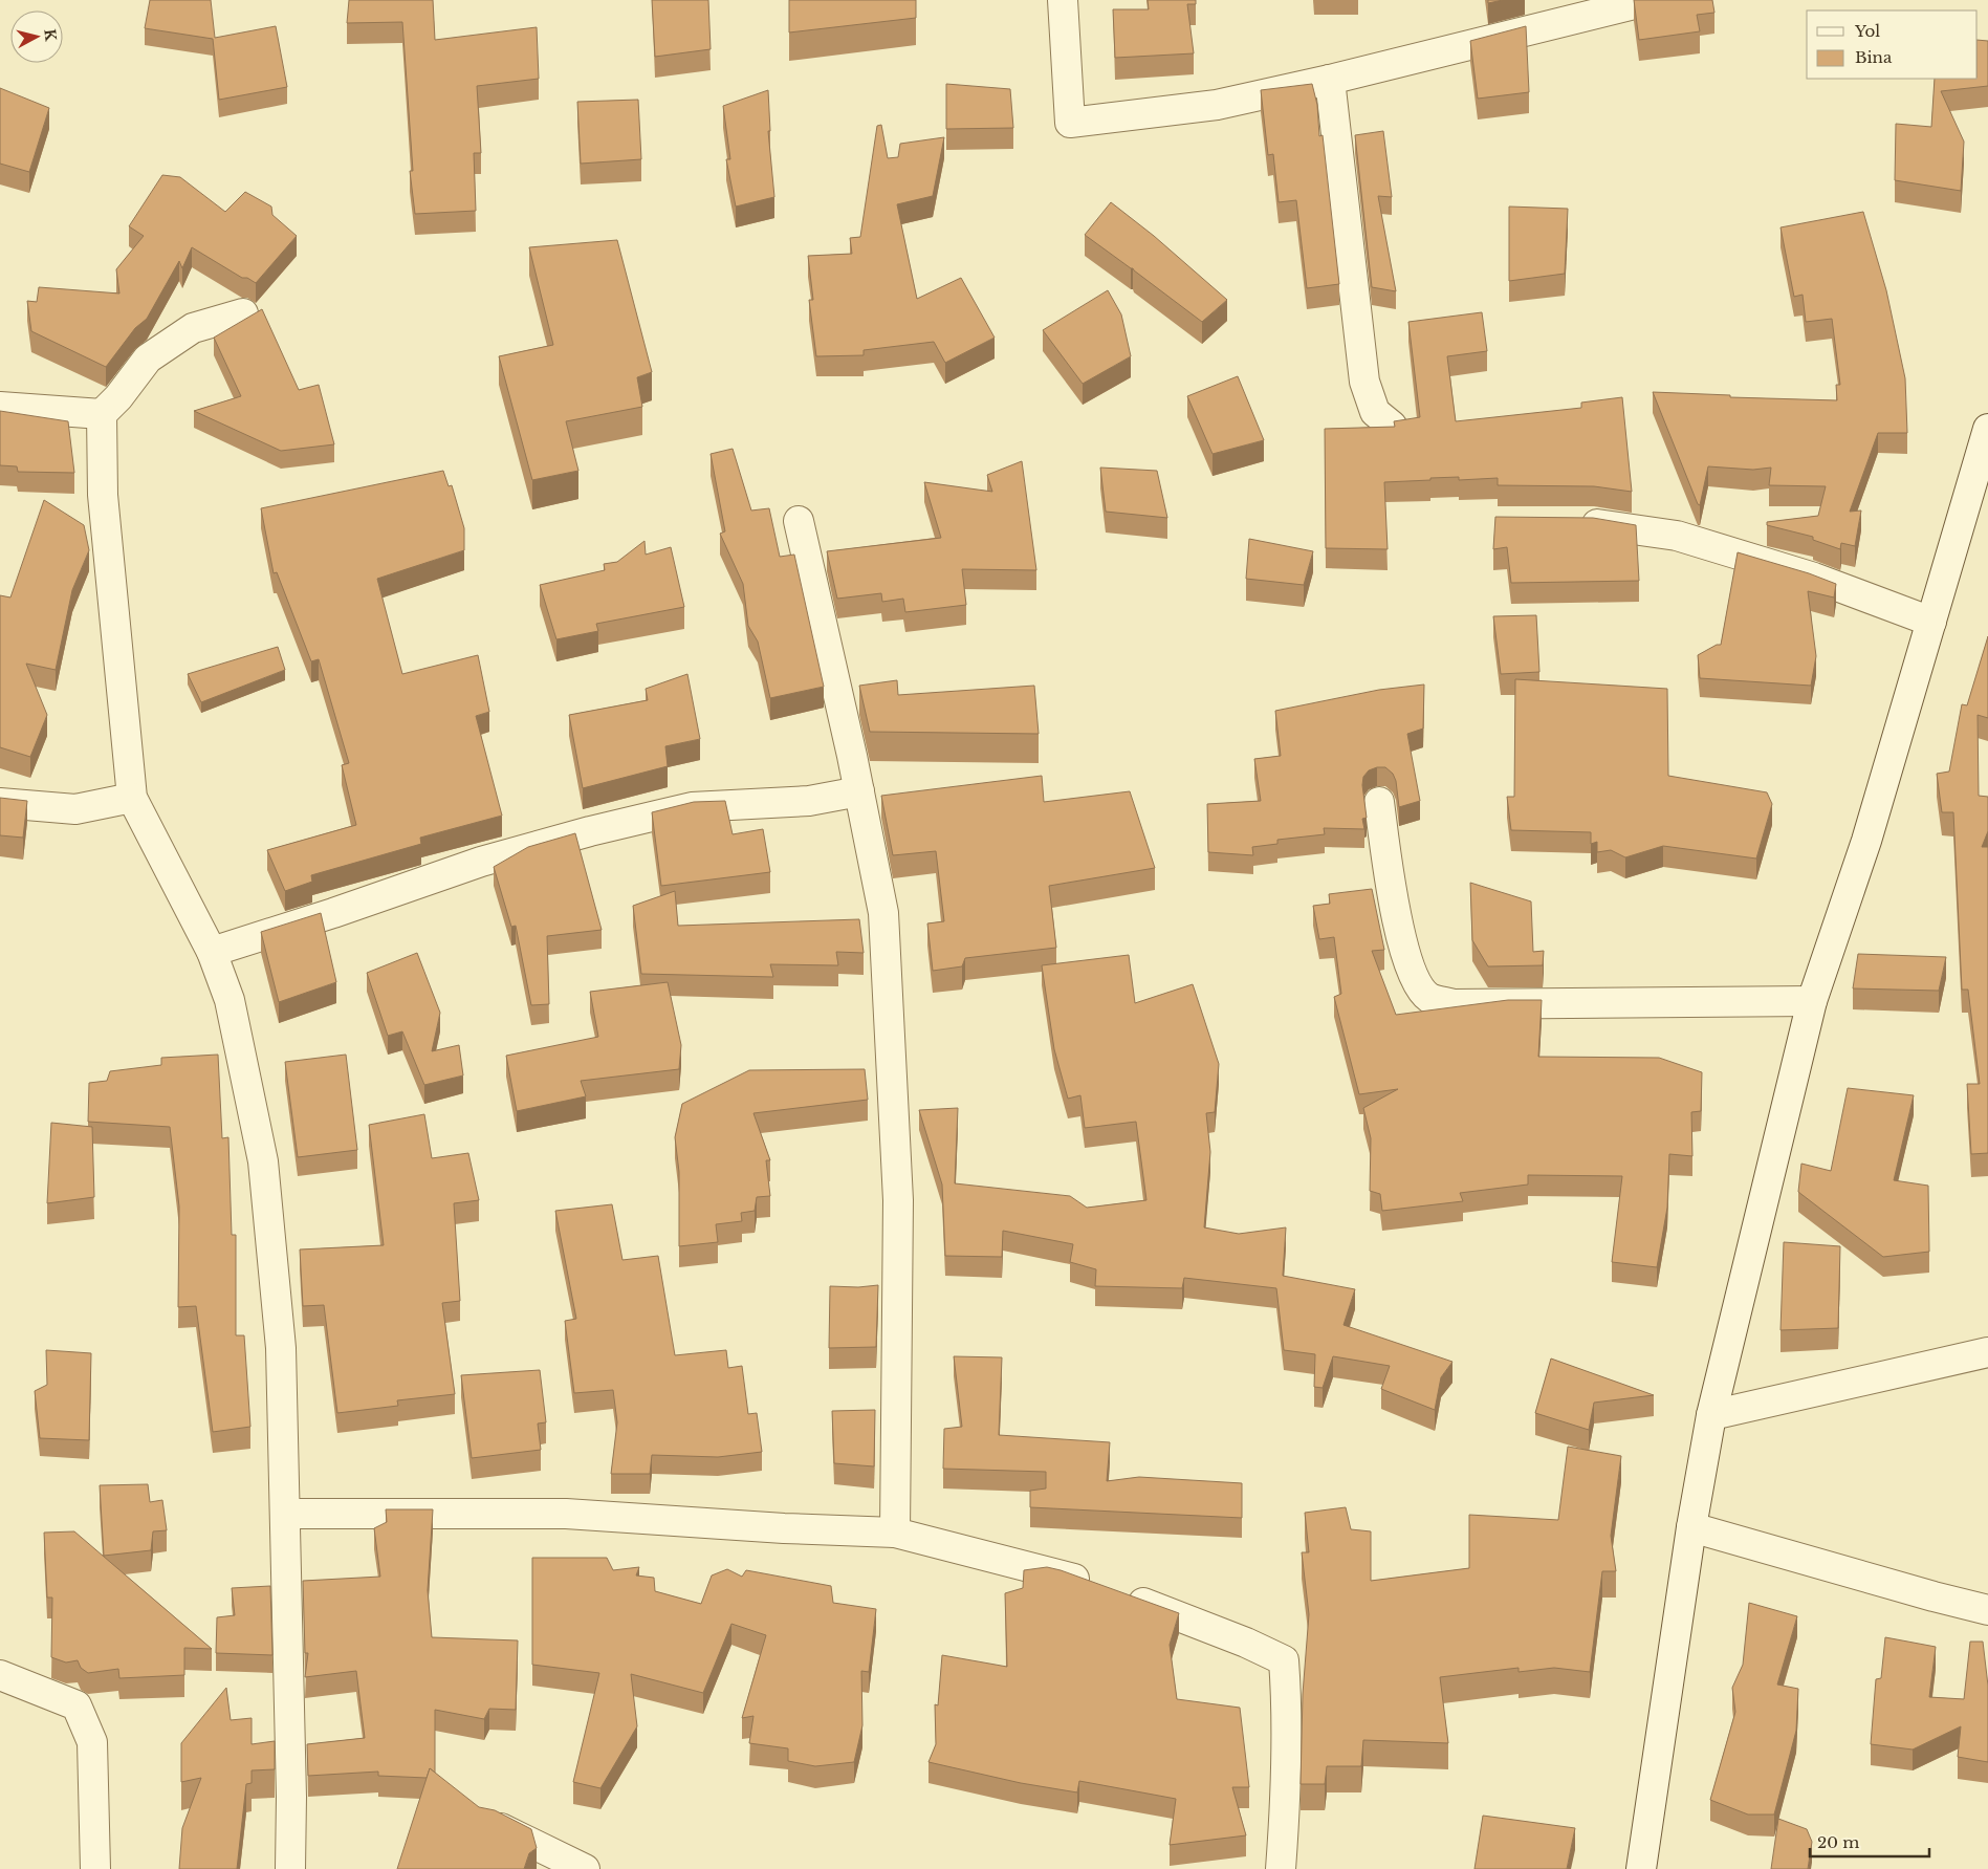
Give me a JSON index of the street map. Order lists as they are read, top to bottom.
{
  "legend": ["Yol", "Bina"],
  "scale_bar": "20 m",
  "north": "right"
}
